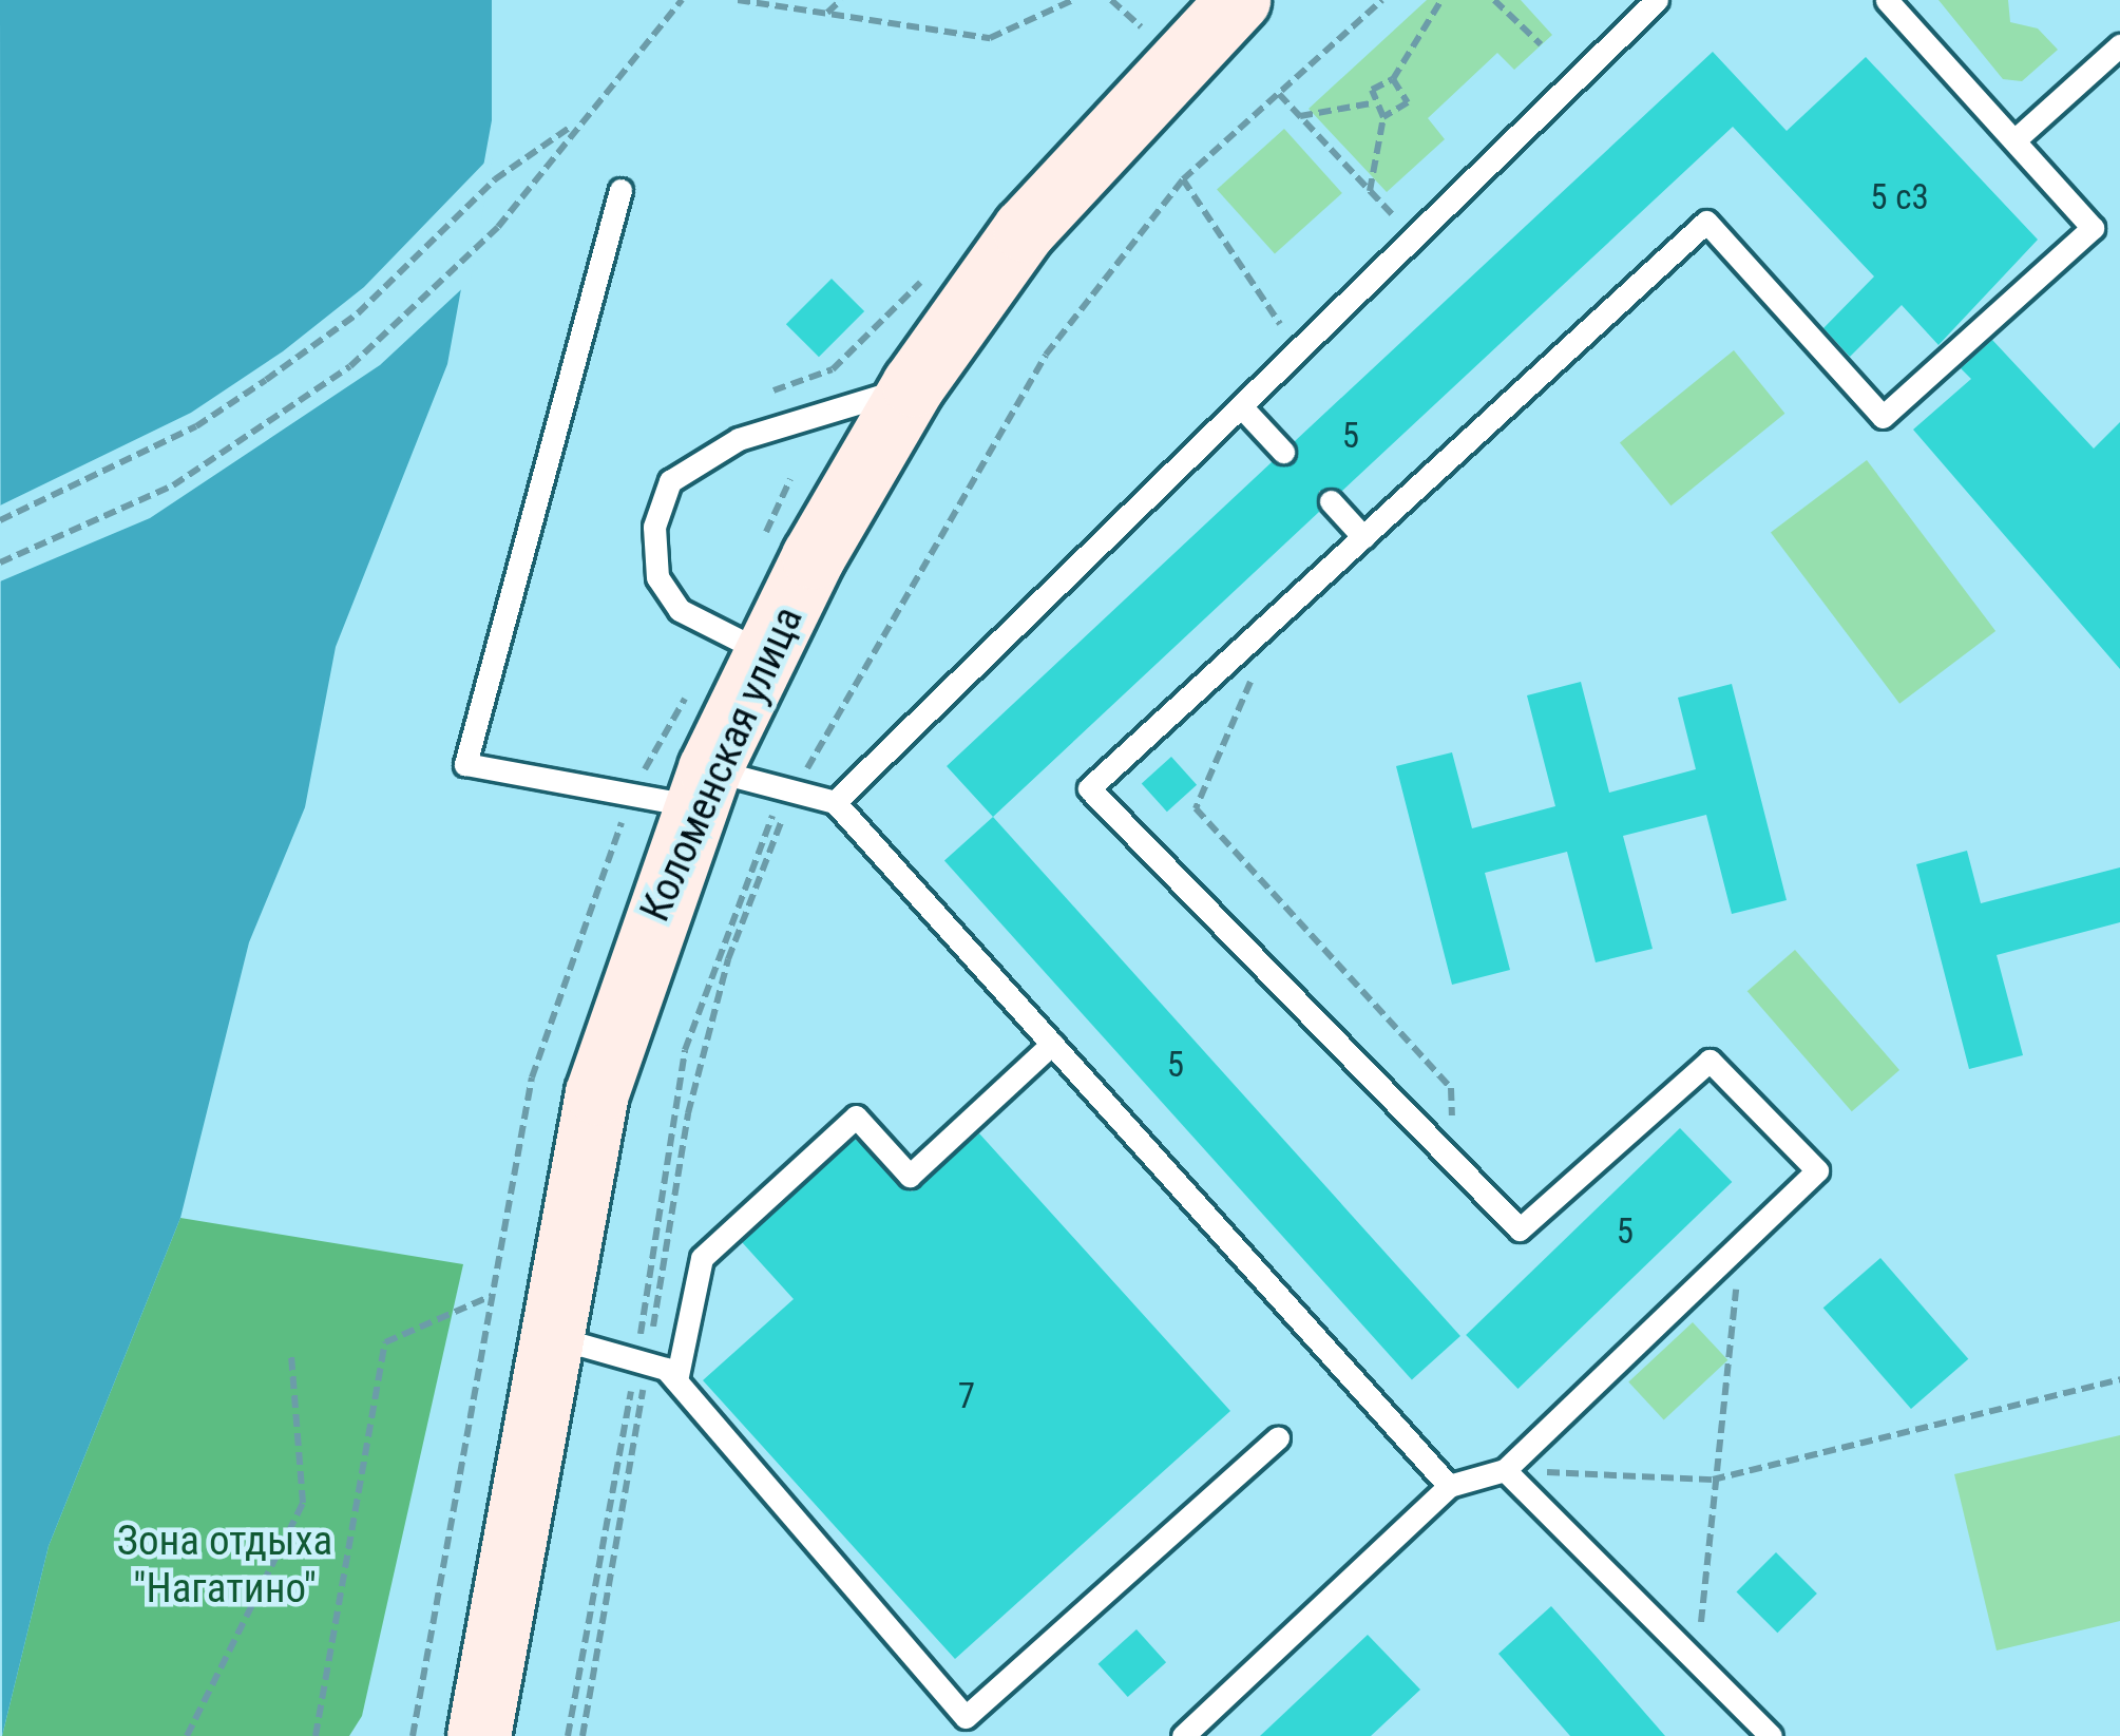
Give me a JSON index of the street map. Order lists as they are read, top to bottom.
{
  "streets": {
    "street": ["Коломенская улица"]
  },
  "parks": ["Зона отдыха \"Нагатино\""],
  "house_numbers": [
    "5 с3",
    "5",
    "5",
    "5",
    "7"
  ]
}
